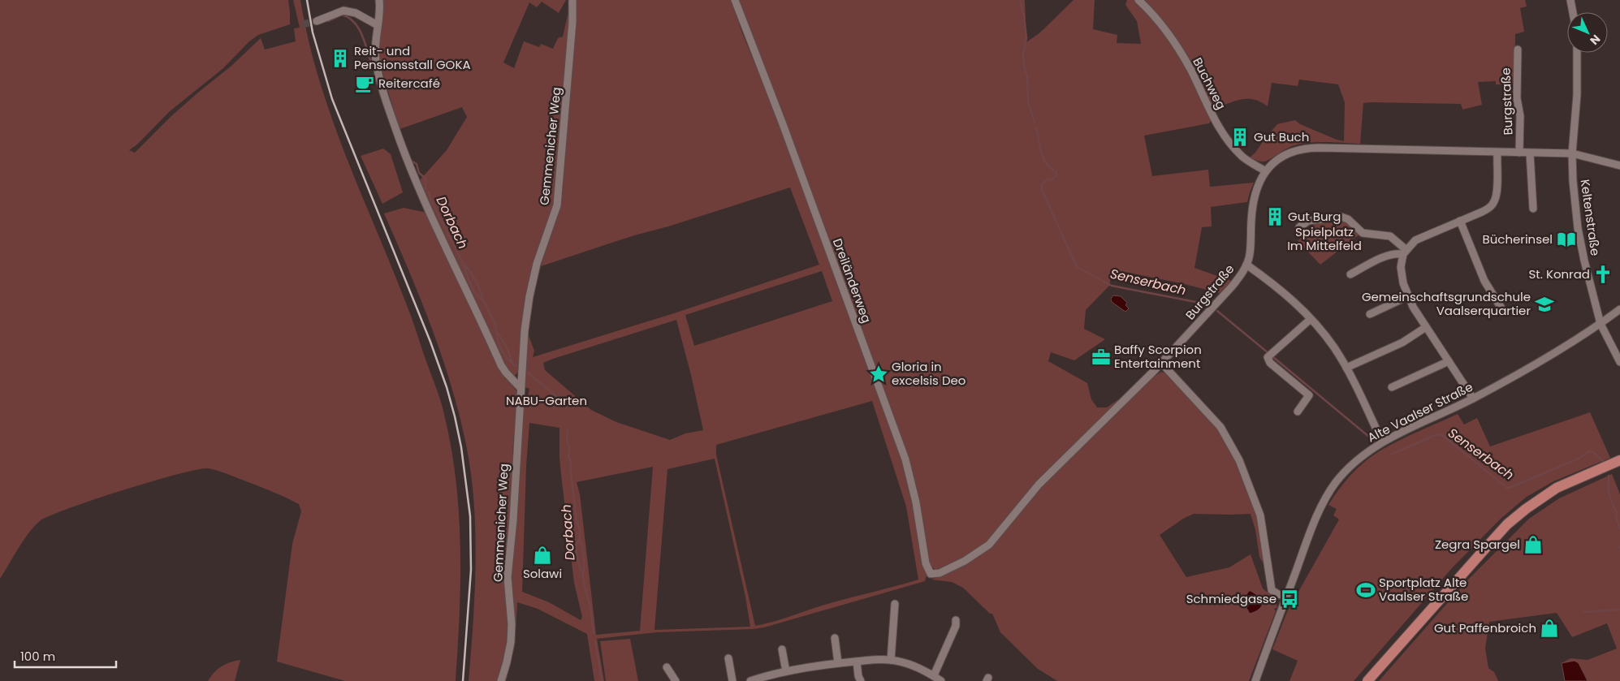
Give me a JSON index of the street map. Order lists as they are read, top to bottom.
{
  "streets": {
    "street": [
      "Buchweg",
      "Burgstraße",
      "Gemmenicher Weg",
      "Keltenstraße",
      "Dreiländerweg",
      "Alte Vaalser Straße"
    ]
  },
  "crossings": [
    ["Buchweg", "Burgstraße"],
    ["Burgstraße", "Keltenstraße"],
    ["Burgstraße", "Dreiländerweg"],
    ["Keltenstraße", "Alte Vaalser Straße"]
  ],
  "water": ["Dorbach", "Senserbach"],
  "parks": ["Spielplatz Im Mittelfeld", "NABU-Garten"],
  "places": {
    "building": ["Reit- und Pensionsstall GOKA", "Gut Buch", "Gut Burg"],
    "cafe": ["Reitercafé"],
    "library": ["Bücherinsel"],
    "church": ["St. Konrad"],
    "school or university": ["Gemeinschaftsgrundschule Vaalserquartier"],
    "office": ["Baffy Scorpion Entertainment"],
    "place": ["Gloria in excelsis Deo"],
    "shop": ["Zegra Spargel", "Solawi", "Gut Paffenbroich"],
    "sports": ["Sportplatz Alte Vaalser Straße"],
    "bus stop": ["Schmiedgasse"]
  },
  "scale_bar": "100 m",
  "north": "bottom right"
}
